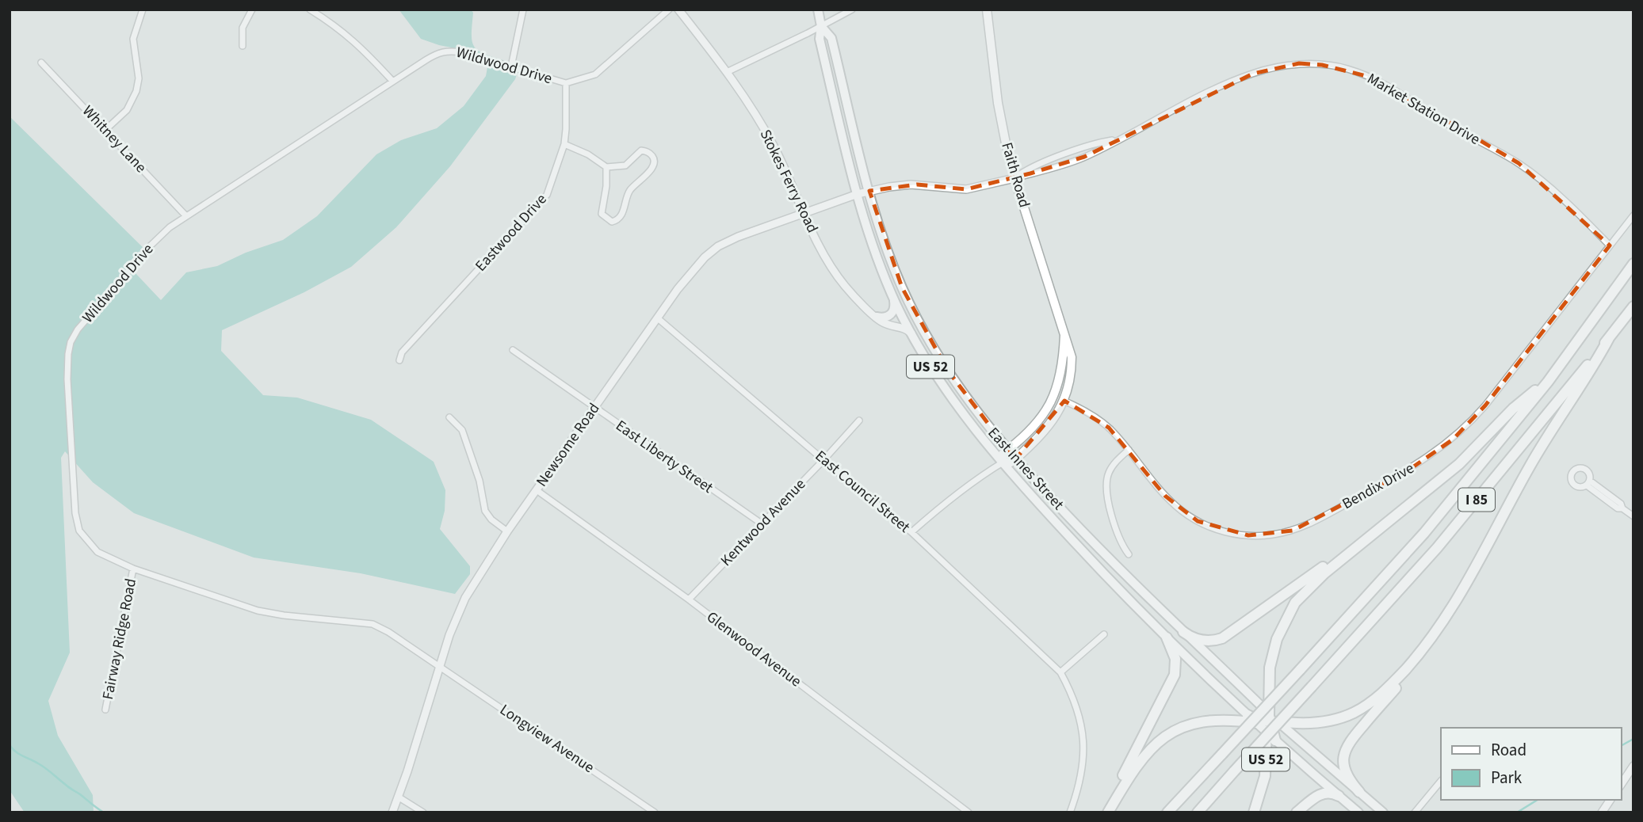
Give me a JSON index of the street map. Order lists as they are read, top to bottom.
{
  "streets": {
    "highway": ["US 52", "I 85"],
    "main road": ["Faith Road", "East Innes Street"],
    "street": [
      "Wildwood Drive",
      "Market Station Drive",
      "Whitney Lane",
      "Stokes Ferry Road",
      "Eastwood Drive",
      "Newsome Road",
      "East Liberty Street",
      "Bendix Drive",
      "East Council Street",
      "Kentwood Avenue",
      "Fairway Ridge Road",
      "Glenwood Avenue",
      "Longview Avenue"
    ]
  },
  "crossings": [
    ["Wildwood Drive", "Whitney Lane"],
    ["Wildwood Drive", "Eastwood Drive"],
    ["Wildwood Drive", "Newsome Road"],
    ["Wildwood Drive", "Fairway Ridge Road"],
    ["Wildwood Drive", "Longview Avenue"],
    ["Market Station Drive", "Faith Road"],
    ["Market Station Drive", "Newsome Road"],
    ["Market Station Drive", "East Innes Street"],
    ["Market Station Drive", "Bendix Drive"],
    ["Faith Road", "East Innes Street"],
    ["Faith Road", "Bendix Drive"],
    ["Stokes Ferry Road", "Newsome Road"],
    ["Stokes Ferry Road", "East Innes Street"],
    ["US 52", "East Innes Street"],
    ["Newsome Road", "East Liberty Street"],
    ["Newsome Road", "East Innes Street"],
    ["Newsome Road", "East Council Street"],
    ["Newsome Road", "Glenwood Avenue"],
    ["Newsome Road", "Longview Avenue"],
    ["East Liberty Street", "Kentwood Avenue"],
    ["East Council Street", "Kentwood Avenue"],
    ["Kentwood Avenue", "Glenwood Avenue"]
  ],
  "legend": ["Road", "Park"]
}
